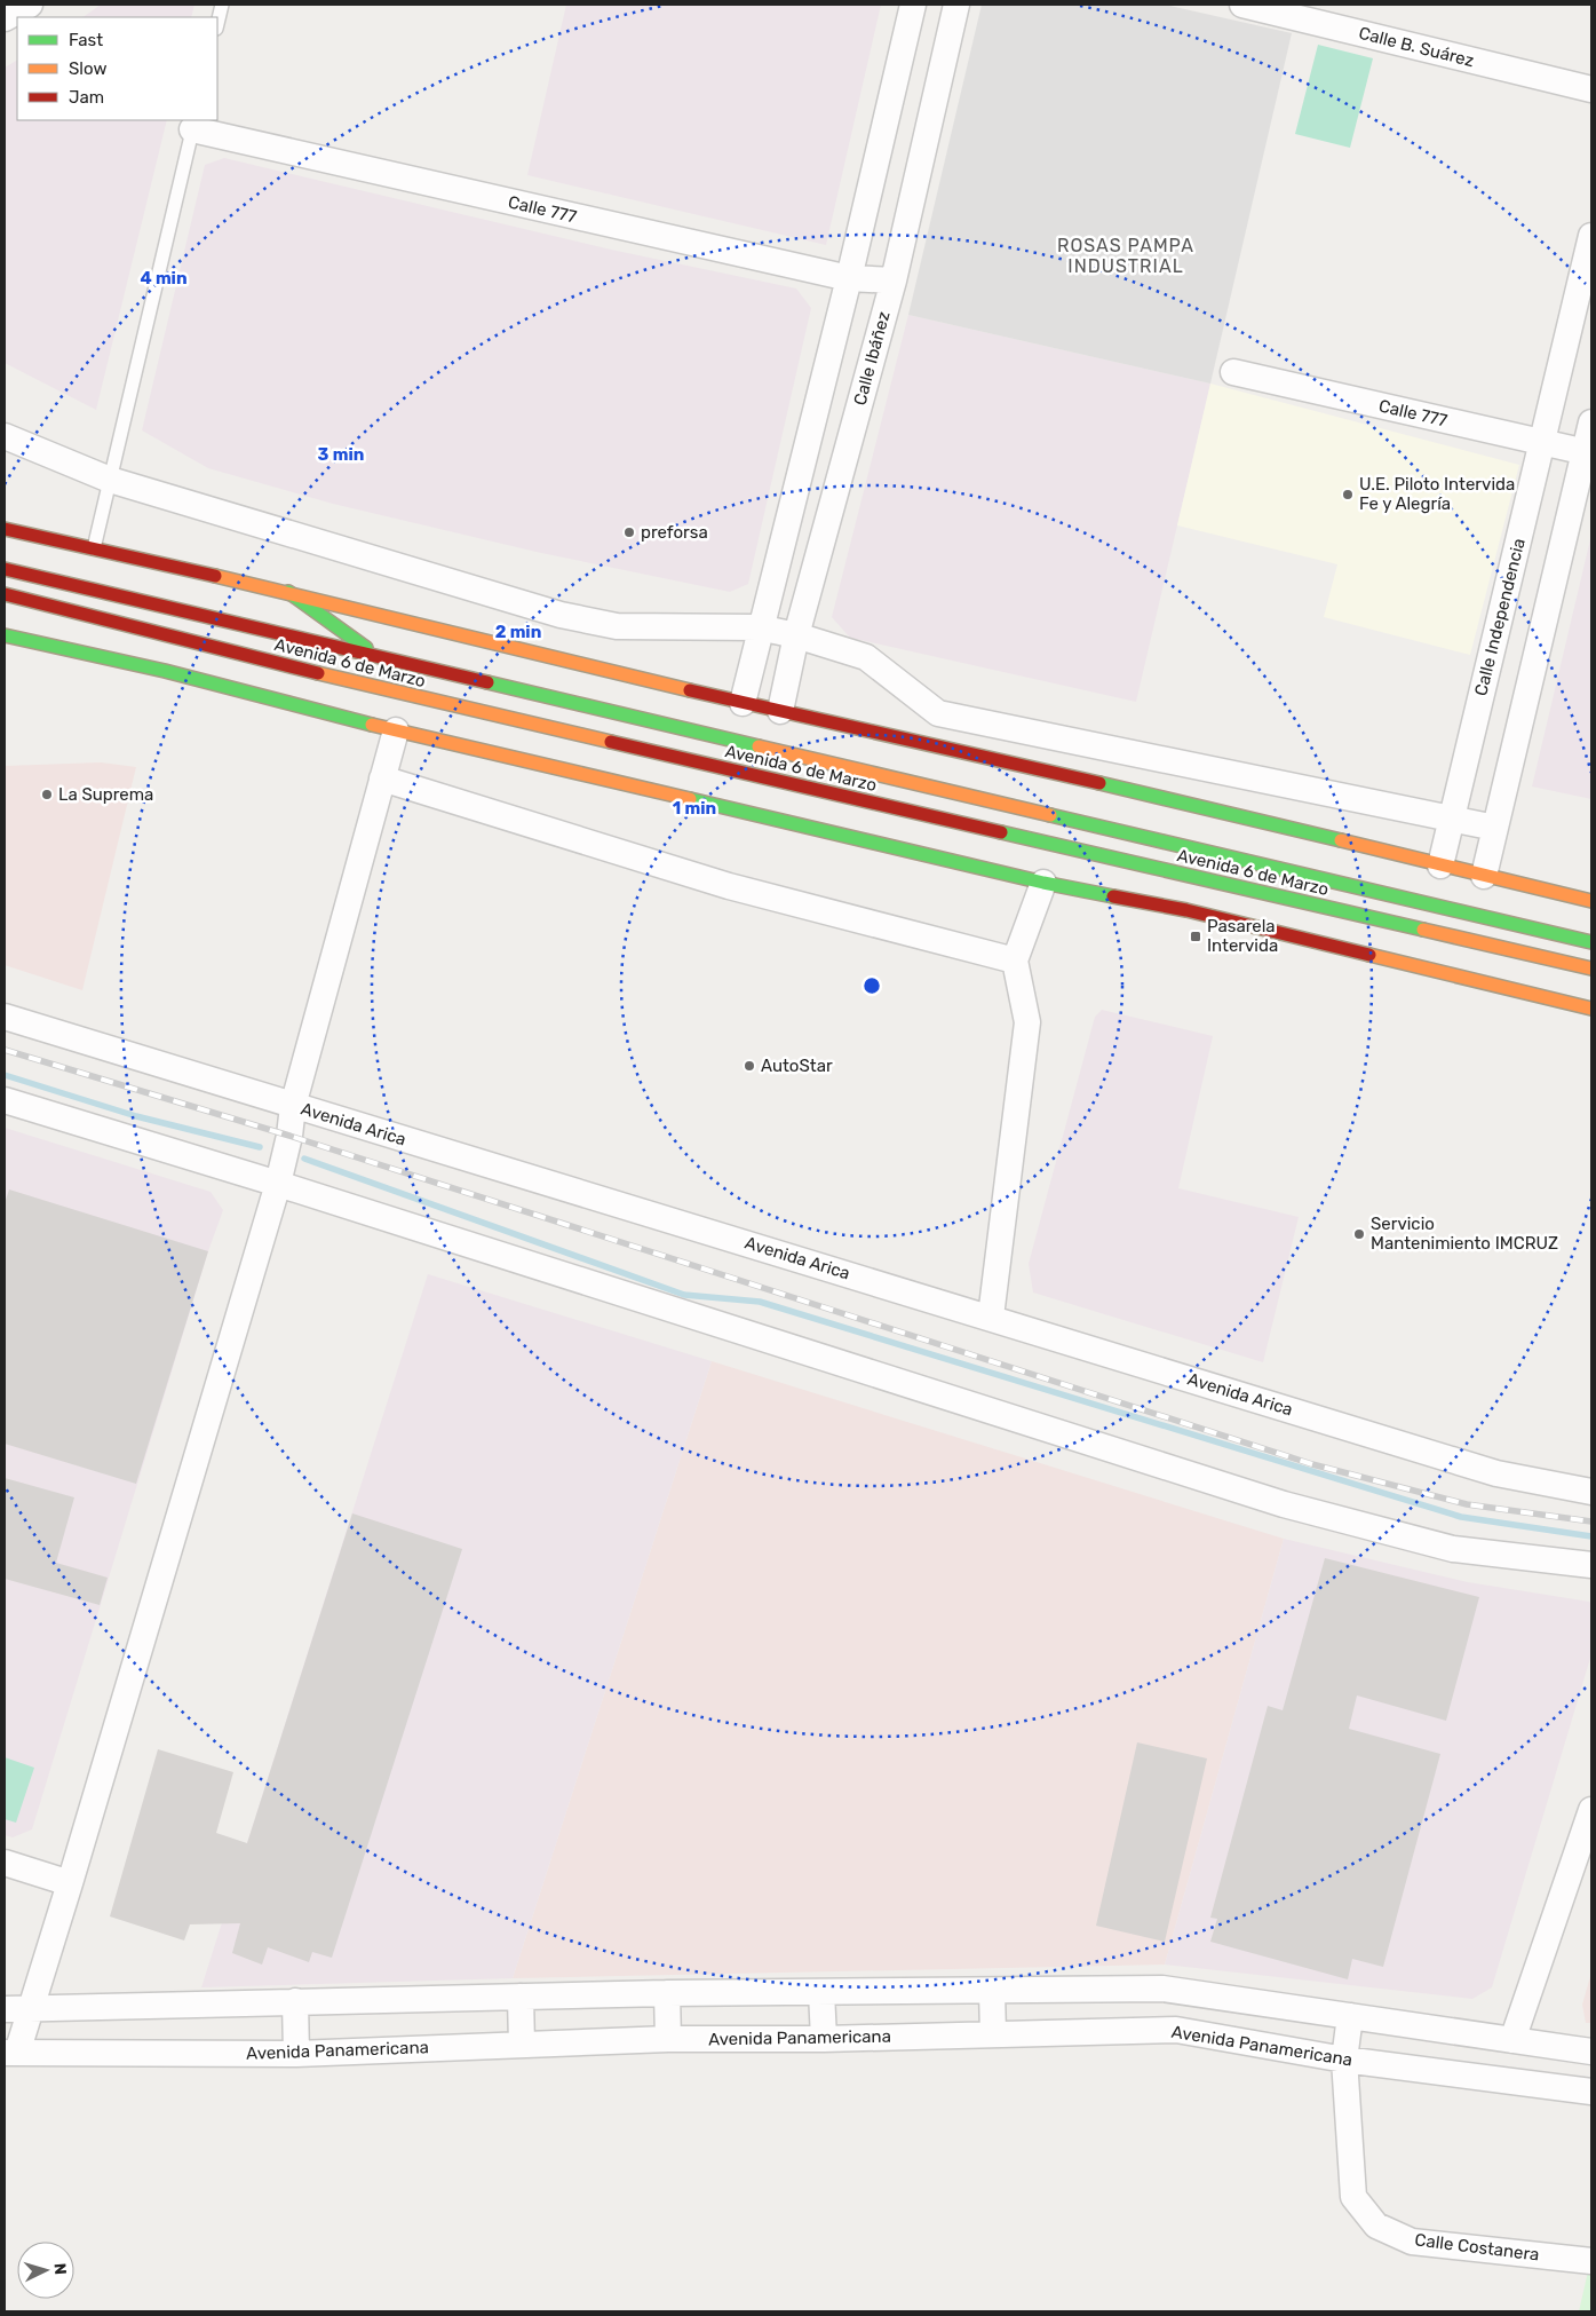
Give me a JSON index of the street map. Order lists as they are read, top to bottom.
{
  "streets": {
    "main road": ["Avenida 6 de Marzo"],
    "street": [
      "Calle B. Suárez",
      "Calle 777",
      "Calle Ibáñez",
      "Calle Independencia",
      "Avenida Arica",
      "Avenida Panamericana",
      "Calle Costanera"
    ]
  },
  "crossings": [
    ["Calle 777", "Calle Ibáñez"],
    ["Calle 777", "Calle Independencia"],
    ["Avenida Panamericana", "Calle Costanera"]
  ],
  "districts": ["ROSAS PAMPA INDUSTRIAL"],
  "places": {
    "other": [
      "U.E. Piloto Intervida Fe y Alegría",
      "preforsa",
      "La Suprema",
      "AutoStar",
      "Servicio Mantenimiento IMCRUZ"
    ],
    "transit": ["Pasarela Intervida"]
  },
  "legend": ["Fast", "Slow", "Jam"],
  "north": "right",
  "rings": [
    "4 min",
    "3 min",
    "2 min",
    "1 min"
  ]
}
